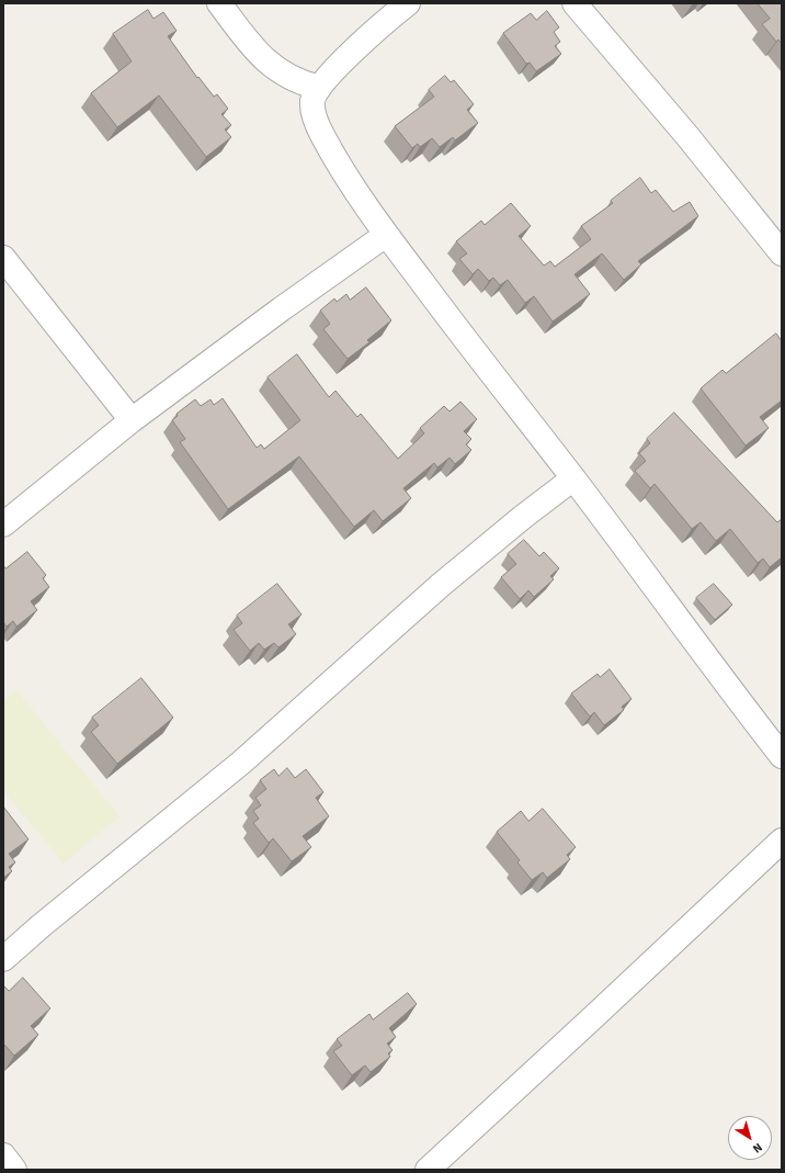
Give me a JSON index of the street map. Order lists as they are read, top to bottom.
{
  "north": "bottom right"
}
